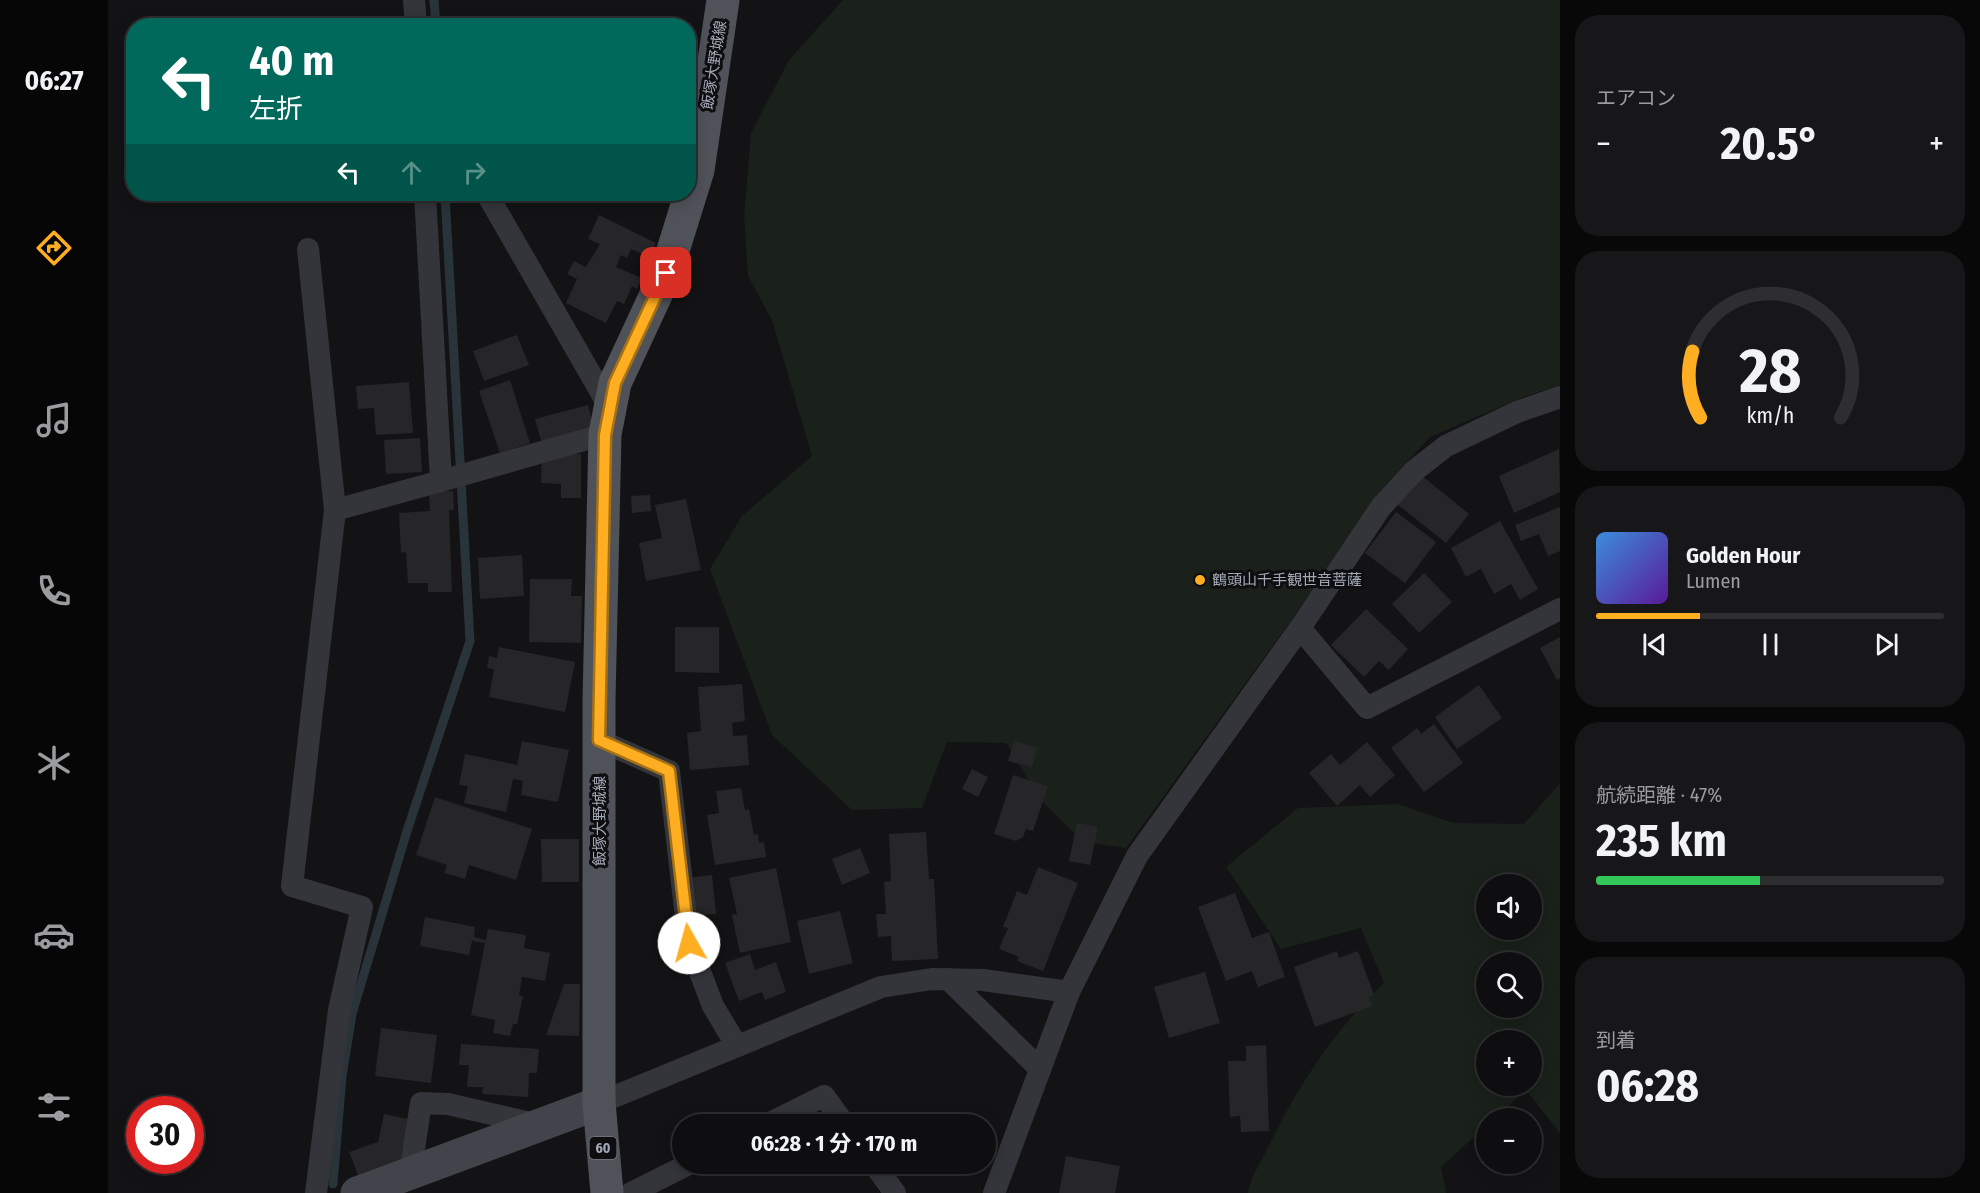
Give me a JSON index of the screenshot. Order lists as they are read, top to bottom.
{
  "streets": {
    "main road": ["飯塚大野城線", "60"]
  },
  "places": ["鶴頭山千手観世音菩薩"],
  "page": {
    "tabs": "06:27",
    "tile": [
      "エアコン",
      ["航続距離 · 47%", "235 km"],
      ["到着", "06:28"]
    ],
    "turn": ["40 m", "左折"],
    "heat": ["−", "20.5°", "+"],
    "song": ["Golden Hour", "Lumen"],
    "map_buttons": ["+", "−"],
    "limit": "30",
    "trip": "06:28 · 1 分 · 170 m",
    "gauge": ["28", "km/h"]
  }
}
